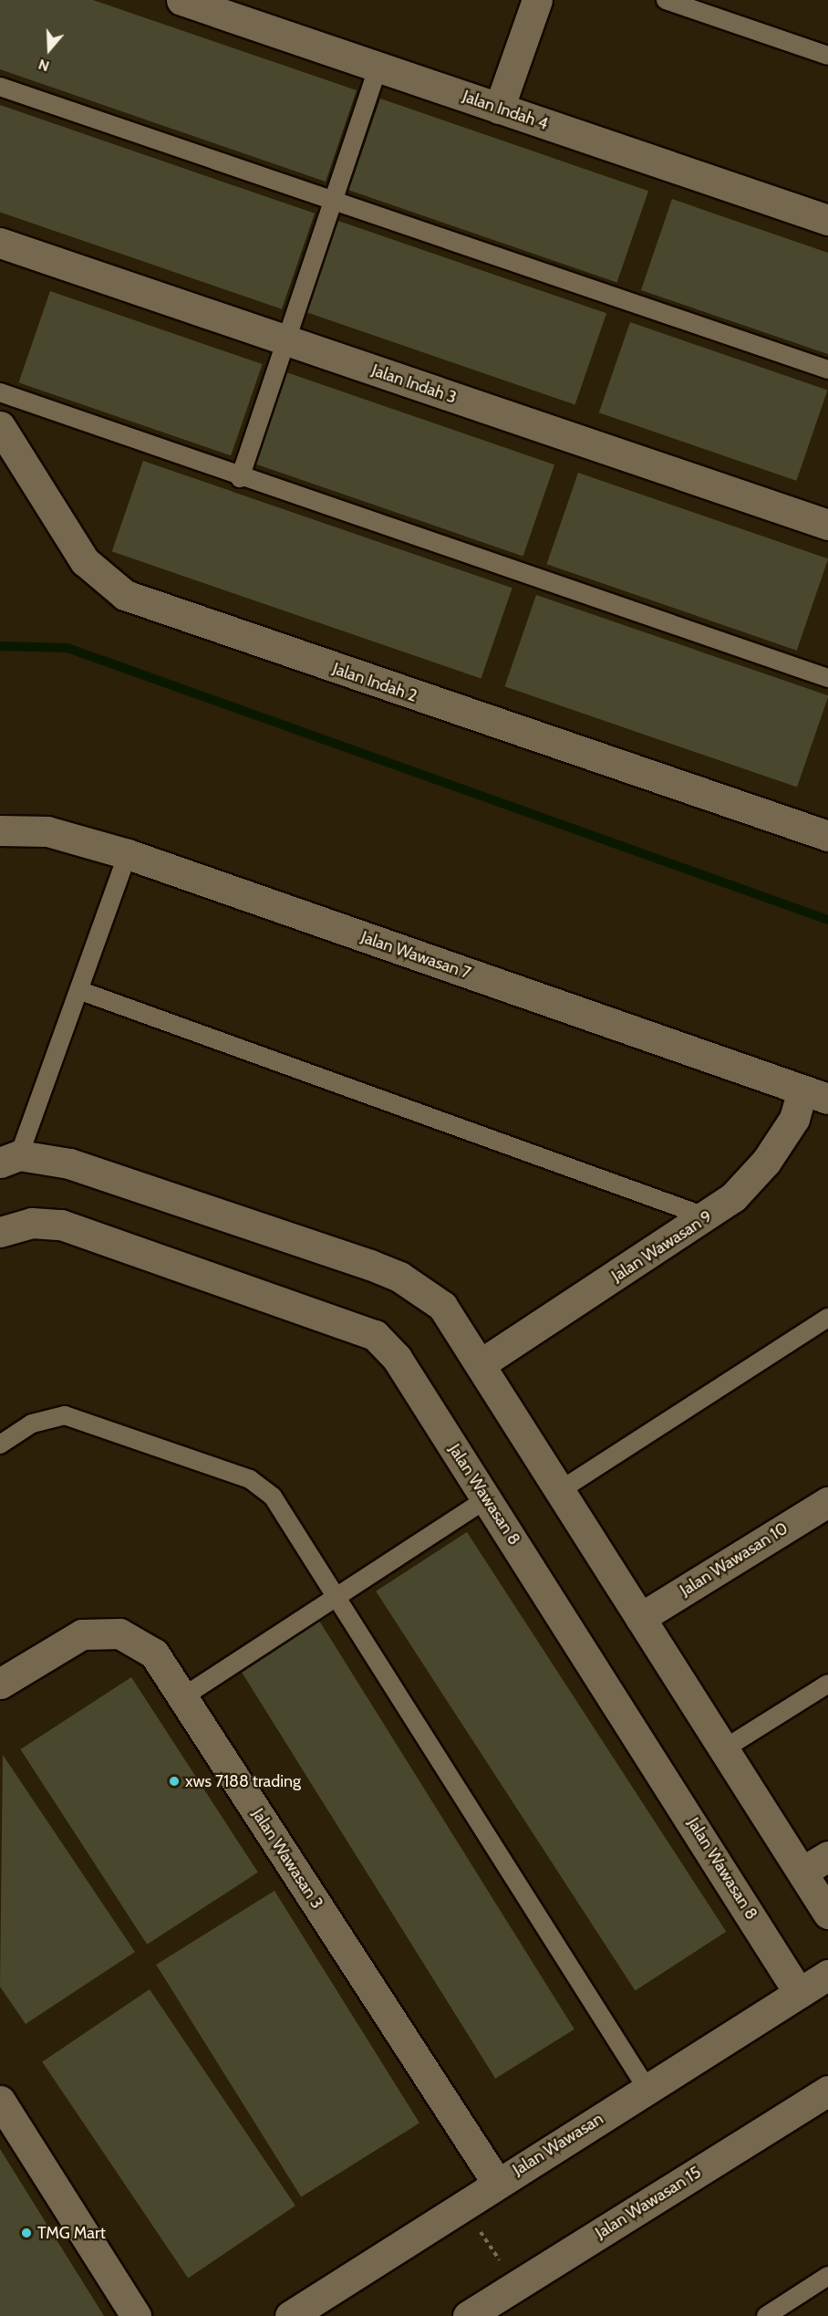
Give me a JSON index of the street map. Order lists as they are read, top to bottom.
{
  "streets": {
    "street": [
      "Jalan Indah 4",
      "Jalan Indah 3",
      "Jalan Indah 2",
      "Jalan Wawasan 7",
      "Jalan Wawasan 9",
      "Jalan Wawasan 8",
      "Jalan Wawasan 10",
      "Jalan Wawasan 3",
      "Jalan Wawasan",
      "Jalan Wawasan 15"
    ]
  },
  "crossings": [
    ["Jalan Wawasan 7", "Jalan Wawasan 9"],
    ["Jalan Wawasan 8", "Jalan Wawasan"],
    ["Jalan Wawasan 3", "Jalan Wawasan"]
  ],
  "places": ["xws 7188 trading", "TMG Mart"],
  "north": "bottom"
}
